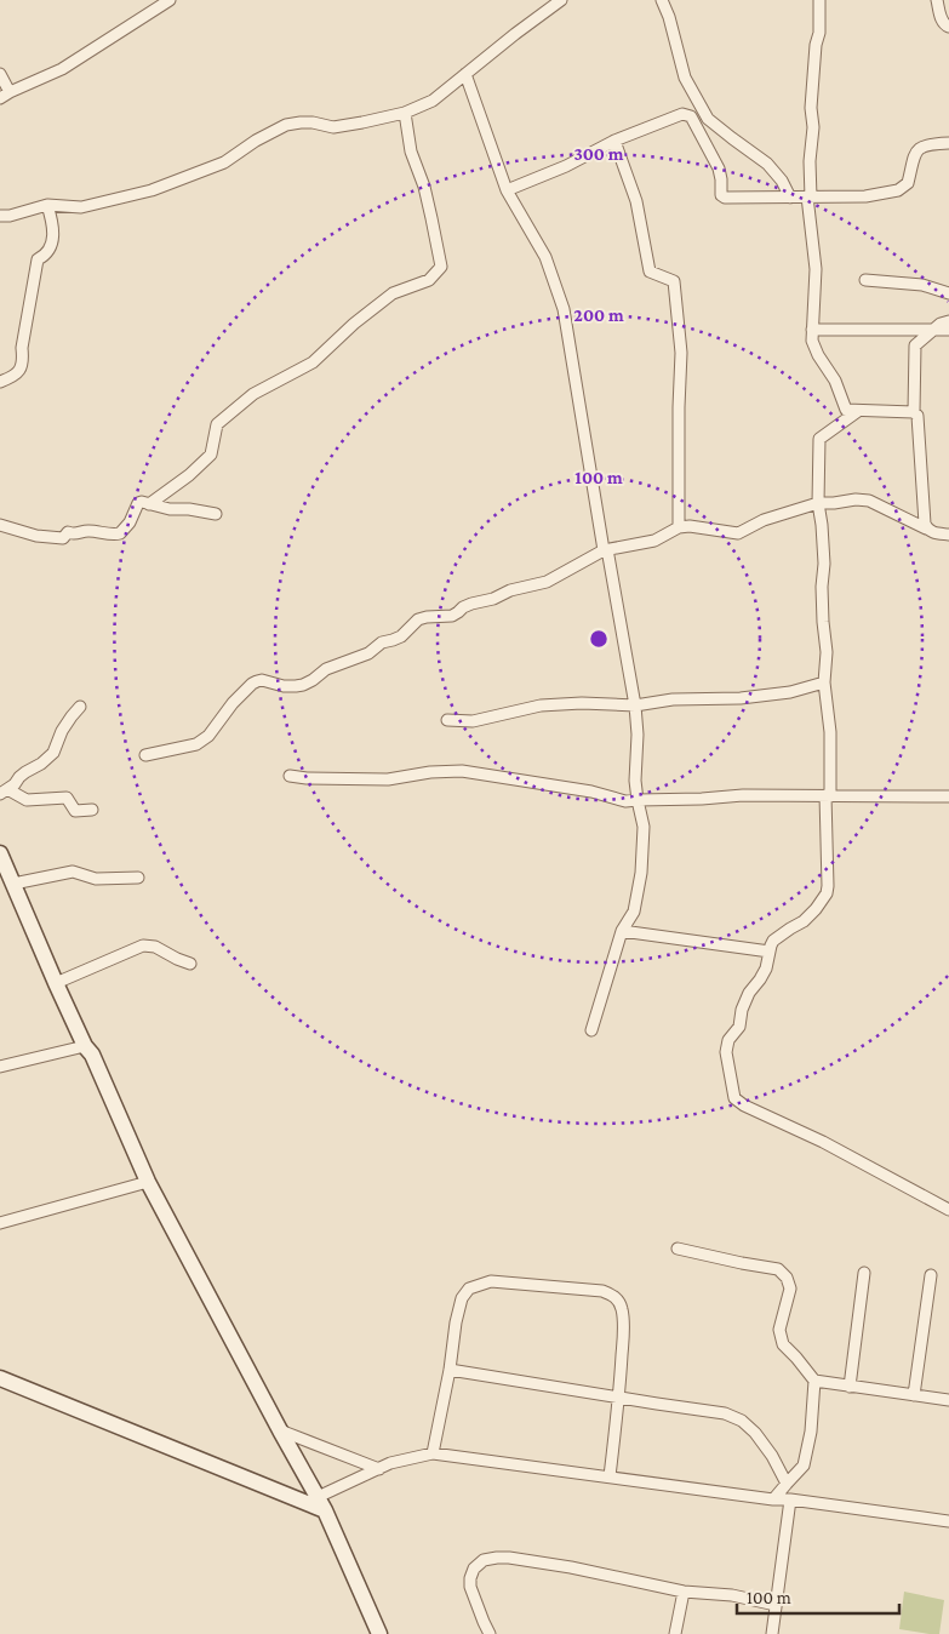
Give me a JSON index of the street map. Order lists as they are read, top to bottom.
{
  "scale_bar": "100 m",
  "rings": ["300 m", "200 m", "100 m"]
}
